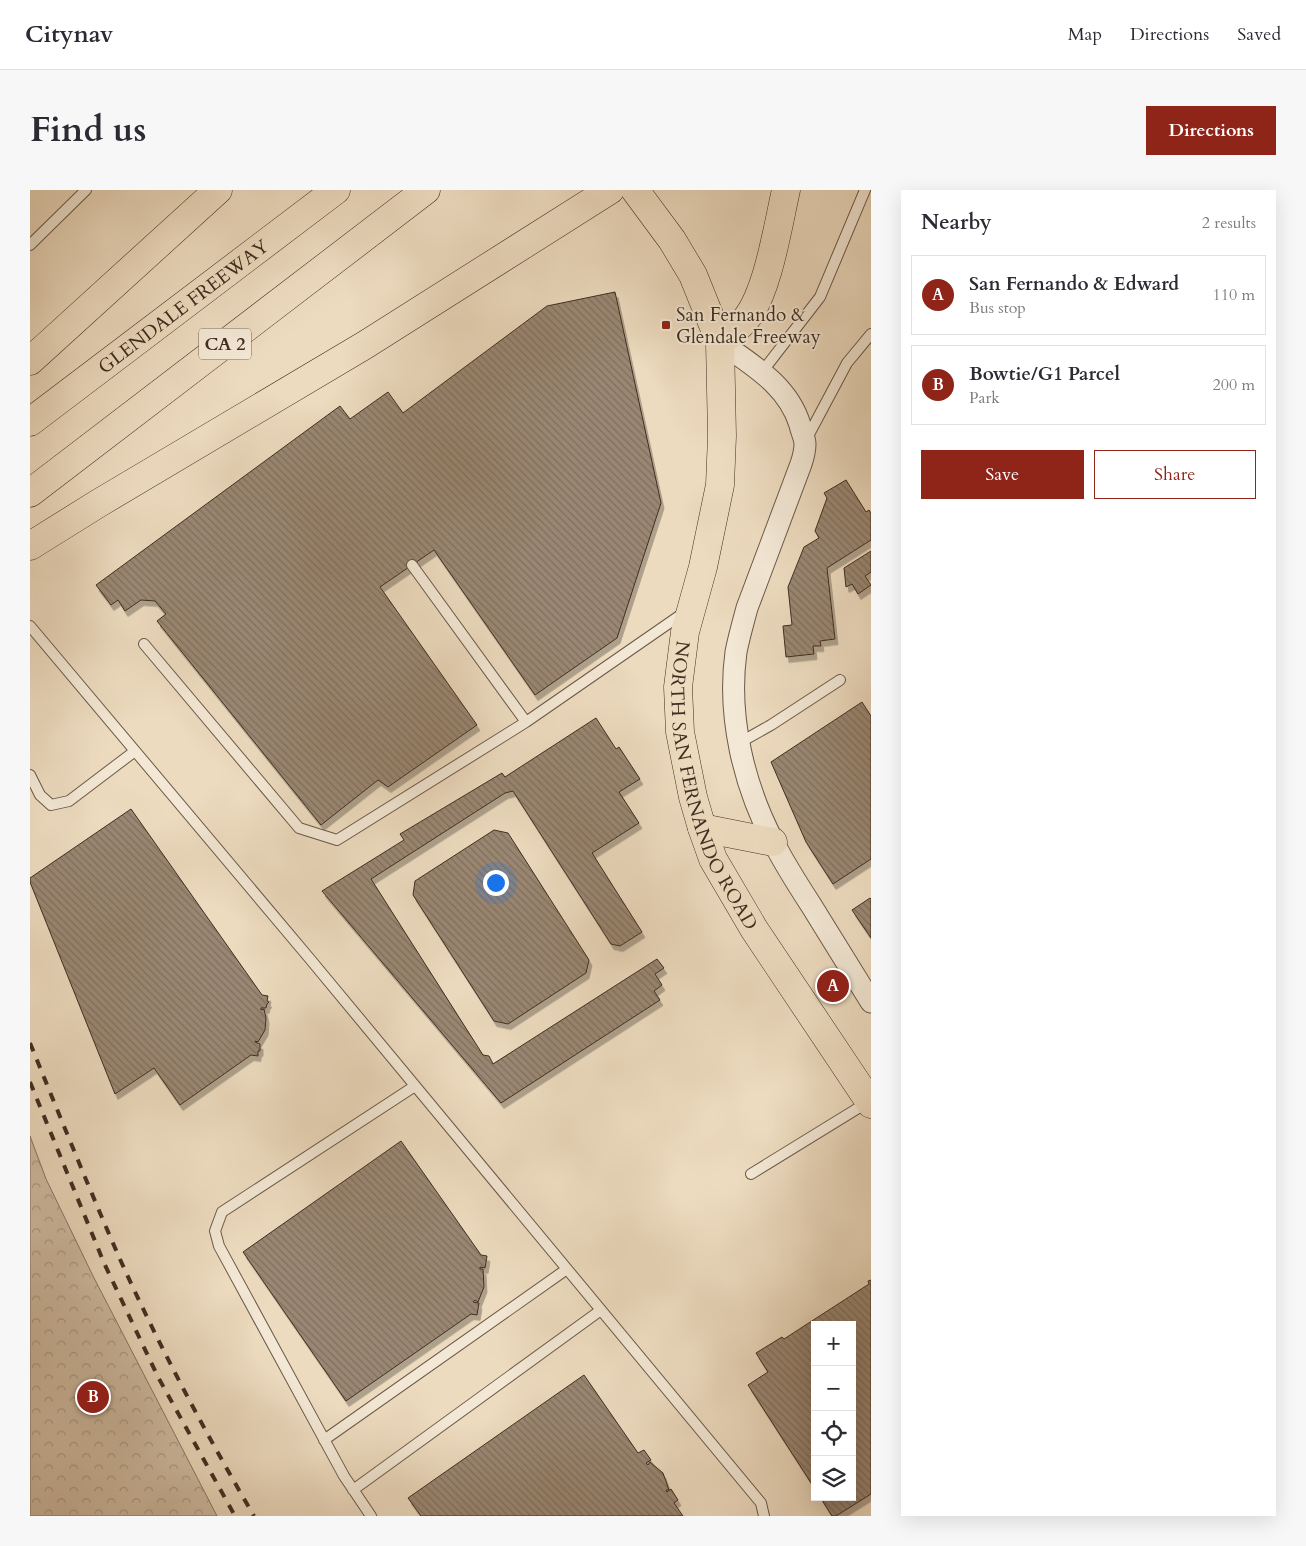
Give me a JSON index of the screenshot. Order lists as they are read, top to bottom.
{
  "streets": {
    "main road": ["GLENDALE FREEWAY", "CA 2", "NORTH SAN FERNANDO ROAD"]
  },
  "places": {
    "transit": ["San Fernando & Glendale Freeway"]
  },
  "page": {
    "header": "Citynav",
    "nav": ["Map", "Directions", "Saved"],
    "title": "Find us",
    "buttons": [
      "Directions",
      ["Save", "Share"]
    ],
    "heading": ["Nearby", "2 results"],
    "list": [
      {
        "mark": "A",
        "name": "San Fernando & Edward",
        "note": "Bus stop",
        "value": "110 m"
      },
      {
        "mark": "B",
        "name": "Bowtie/G1 Parcel",
        "note": "Park",
        "value": "200 m"
      }
    ],
    "pins": ["A", "B"],
    "map_buttons": ["+", "−"]
  }
}
